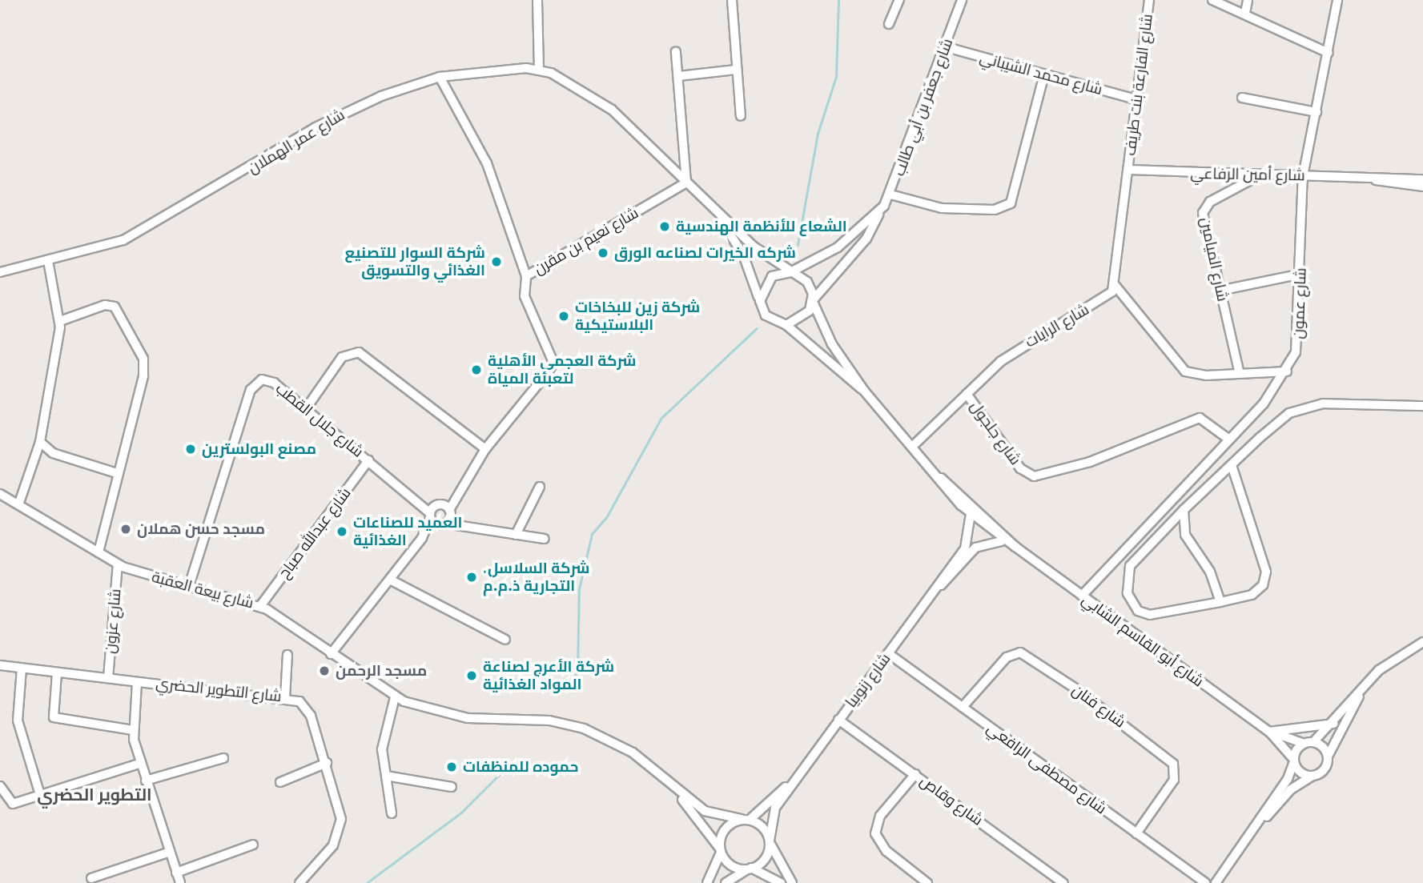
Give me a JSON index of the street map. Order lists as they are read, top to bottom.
{
  "streets": {
    "street": [
      "شارع محمد الشيباني",
      "شارع الفارعة بنت طريف",
      "شارع جعفر بن أبي طالب",
      "شارع عمر الهملان",
      "شارع أمين الرفاعي",
      "شارع نعيم بن مقرن",
      "شارع الميامين",
      "شارع عمون",
      "شارع الرايات",
      "شارع جلال القطب",
      "شارع جلجول",
      "شارع عبدالله صباح",
      "شارع بيعة العقبة",
      "شارع عزون",
      "شارع أبو القاسم الشابي",
      "شارع زنوبيا",
      "شارع التطوير الحضري",
      "شارع فنان",
      "شارع مصطفى الرافعي",
      "شارع وقاص"
    ]
  },
  "crossings": [
    ["شارع محمد الشيباني", "شارع الفارعة بنت طريف"],
    ["شارع محمد الشيباني", "شارع جعفر بن أبي طالب"],
    ["شارع الفارعة بنت طريف", "شارع أمين الرفاعي"],
    ["شارع جعفر بن أبي طالب", "شارع عمر الهملان"],
    ["شارع جعفر بن أبي طالب", "شارع أبو القاسم الشابي"],
    ["شارع عمر الهملان", "شارع نعيم بن مقرن"],
    ["شارع عمر الهملان", "شارع أبو القاسم الشابي"],
    ["شارع أمين الرفاعي", "شارع الميامين"],
    ["شارع أمين الرفاعي", "شارع عمون"],
    ["شارع نعيم بن مقرن", "شارع جلال القطب"],
    ["شارع نعيم بن مقرن", "شارع بيعة العقبة"],
    ["شارع عمون", "شارع جلجول"],
    ["شارع عمون", "شارع أبو القاسم الشابي"],
    ["شارع الرايات", "شارع جلجول"],
    ["شارع الرايات", "شارع أبو القاسم الشابي"],
    ["شارع جلال القطب", "شارع عبدالله صباح"],
    ["شارع جلال القطب", "شارع بيعة العقبة"],
    ["شارع عبدالله صباح", "شارع بيعة العقبة"],
    ["شارع بيعة العقبة", "شارع عزون"],
    ["شارع بيعة العقبة", "شارع زنوبيا"],
    ["شارع عزون", "شارع التطوير الحضري"],
    ["شارع أبو القاسم الشابي", "شارع زنوبيا"],
    ["شارع زنوبيا", "شارع مصطفى الرافعي"],
    ["شارع زنوبيا", "شارع وقاص"],
    ["شارع فنان", "شارع مصطفى الرافعي"]
  ],
  "districts": ["التطوير الحضري"],
  "places": [
    "الشعاع للأنظمة الهندسية",
    "شركه الخيرات لصناعه الورق",
    "شركة السوار للتصنيع الغذائي والتسويق",
    "شركة زين للبخاخات البلاستيكية",
    "شركة العجمي الأهلية لتعبئة المياة",
    "مصنع البولسترين",
    "مسجد حسن هملان",
    "العميد للصناعات الغذائية",
    ".شركة السلاسل التجارية ذ.م.م",
    "مسجد الرحمن",
    "شركة الأعرج لصناعة المواد الغذائية",
    "حموده للمنظفات"
  ]
}
